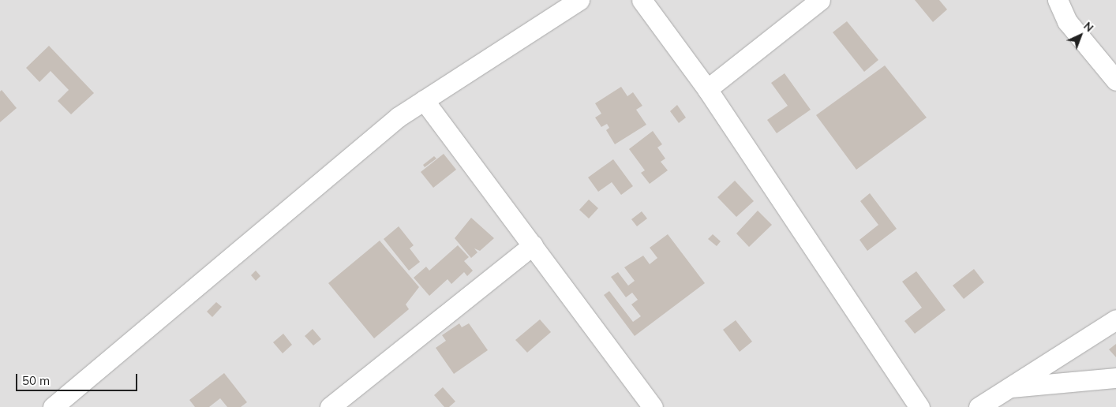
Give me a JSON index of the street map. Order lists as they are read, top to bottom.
{
  "scale_bar": "50 m",
  "north": "top right"
}
